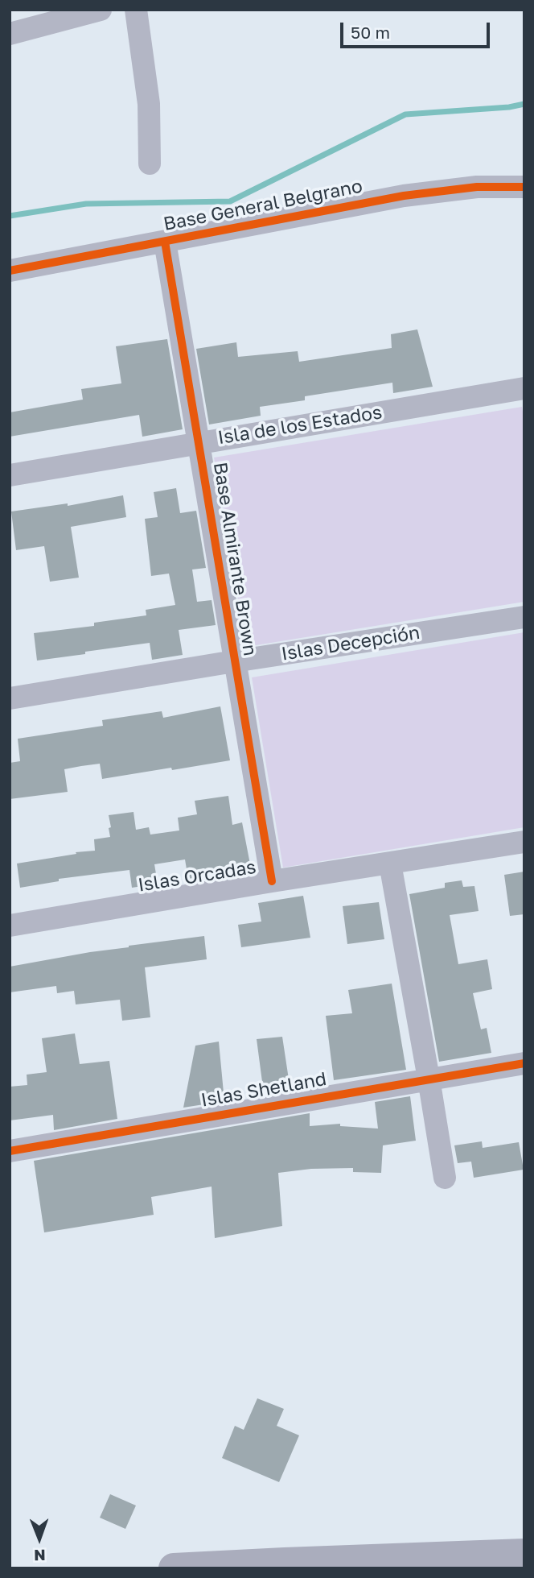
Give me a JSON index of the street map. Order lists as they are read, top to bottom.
{
  "streets": {
    "street": [
      "Base General Belgrano",
      "Isla de los Estados",
      "Base Almirante Brown",
      "Islas Decepción",
      "Islas Orcadas",
      "Islas Shetland"
    ]
  },
  "crossings": [
    ["Base General Belgrano", "Base Almirante Brown"],
    ["Isla de los Estados", "Base Almirante Brown"],
    ["Base Almirante Brown", "Islas Decepción"],
    ["Base Almirante Brown", "Islas Orcadas"]
  ],
  "scale_bar": "50 m",
  "north": "bottom"
}
